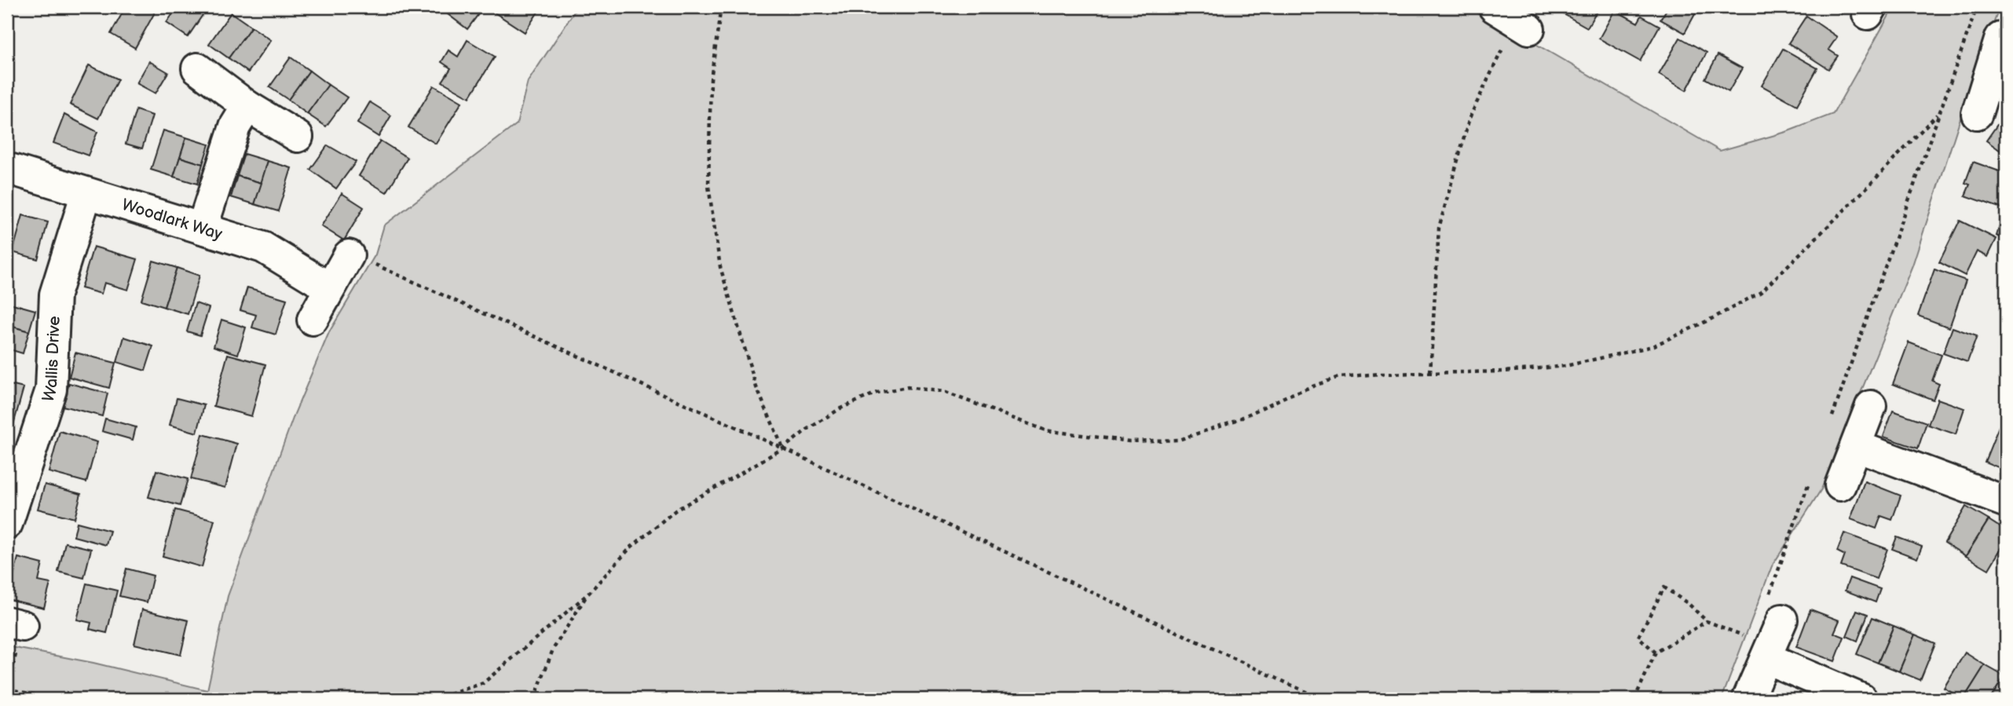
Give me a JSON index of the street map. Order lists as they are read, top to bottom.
{
  "streets": {
    "street": ["Woodlark Way", "Wallis Drive"]
  },
  "crossings": [
    ["Woodlark Way", "Wallis Drive"]
  ]
}
